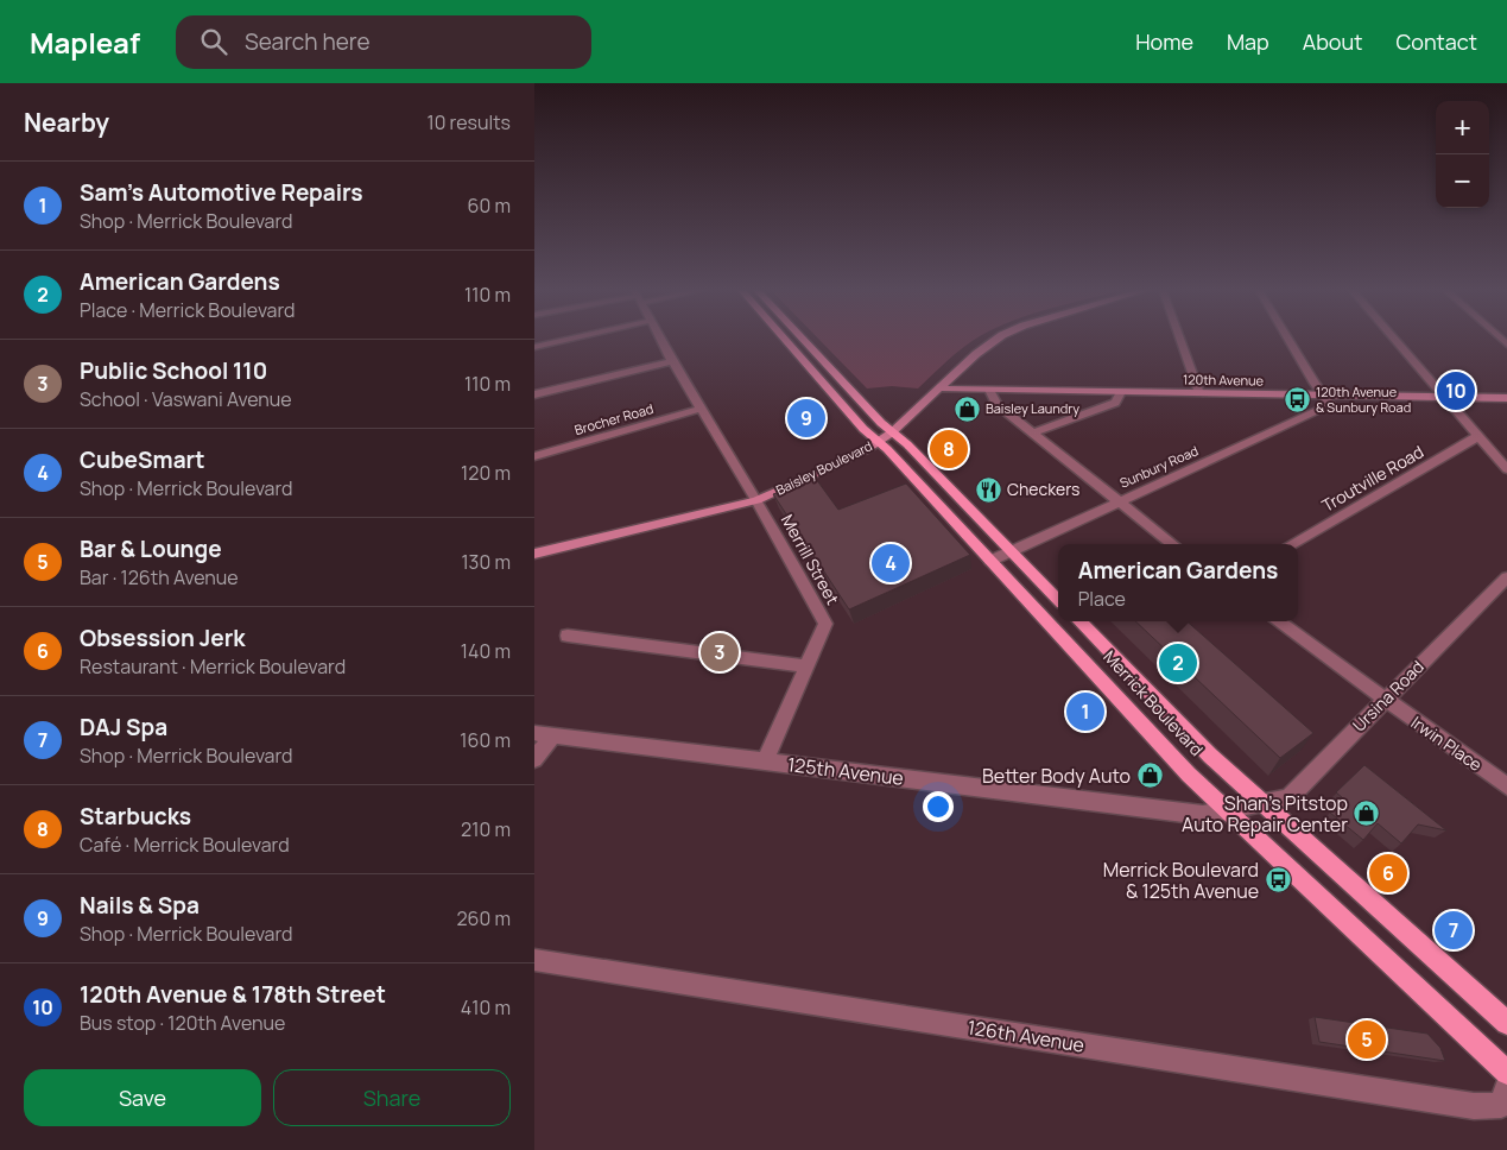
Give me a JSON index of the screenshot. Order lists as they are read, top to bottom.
{
  "streets": {
    "main road": ["Merrick Boulevard"],
    "street": [
      "120th Avenue",
      "Brocher Road",
      "Sunbury Road",
      "Baisley Boulevard",
      "Troutville Road",
      "Merrill Street",
      "Ursina Road",
      "Irwin Place",
      "125th Avenue",
      "126th Avenue"
    ]
  },
  "crossings": [
    ["120th Avenue", "Sunbury Road"],
    ["120th Avenue", "Baisley Boulevard"],
    ["Brocher Road", "Merrill Street"],
    ["Sunbury Road", "Merrick Boulevard"],
    ["Baisley Boulevard", "Merrill Street"],
    ["Baisley Boulevard", "Merrick Boulevard"],
    ["Merrill Street", "125th Avenue"],
    ["Ursina Road", "Merrick Boulevard"],
    ["Ursina Road", "Irwin Place"],
    ["Ursina Road", "125th Avenue"],
    ["Merrick Boulevard", "125th Avenue"]
  ],
  "places": {
    "bus stop": ["120th Avenue & Sunbury Road", "Merrick Boulevard & 125th Avenue"],
    "shop": ["Baisley Laundry", "Better Body Auto", "Shan's Pitstop Auto Repair Center"],
    "restaurant": ["Checkers"]
  },
  "page": {
    "header": "Mapleaf",
    "search": "Search here",
    "nav": [
      "Home",
      "Map",
      "About",
      "Contact"
    ],
    "heading": ["Nearby", "10 results"],
    "map_buttons": ["+", "−"],
    "list": [
      {
        "mark": "1",
        "name": "Sam's Automotive Repairs",
        "note": "Shop · Merrick Boulevard",
        "value": "60 m"
      },
      {
        "mark": "2",
        "name": "American Gardens",
        "note": "Place · Merrick Boulevard",
        "value": "110 m"
      },
      {
        "mark": "3",
        "name": "Public School 110",
        "note": "School · Vaswani Avenue",
        "value": "110 m"
      },
      {
        "mark": "4",
        "name": "CubeSmart",
        "note": "Shop · Merrick Boulevard",
        "value": "120 m"
      },
      {
        "mark": "5",
        "name": "Bar & Lounge",
        "note": "Bar · 126th Avenue",
        "value": "130 m"
      },
      {
        "mark": "6",
        "name": "Obsession Jerk",
        "note": "Restaurant · Merrick Boulevard",
        "value": "140 m"
      },
      {
        "mark": "7",
        "name": "DAJ Spa",
        "note": "Shop · Merrick Boulevard",
        "value": "160 m"
      },
      {
        "mark": "8",
        "name": "Starbucks",
        "note": "Café · Merrick Boulevard",
        "value": "210 m"
      },
      {
        "mark": "9",
        "name": "Nails & Spa",
        "note": "Shop · Merrick Boulevard",
        "value": "260 m"
      },
      {
        "mark": "10",
        "name": "120th Avenue & 178th Street",
        "note": "Bus stop · 120th Avenue",
        "value": "410 m"
      }
    ],
    "pins": [
      "10",
      "9",
      "8",
      "4",
      "3",
      "2",
      "1",
      "6",
      "7",
      "5"
    ],
    "popup": ["American Gardens", "Place"],
    "buttons": ["Save", "Share"]
  }
}
